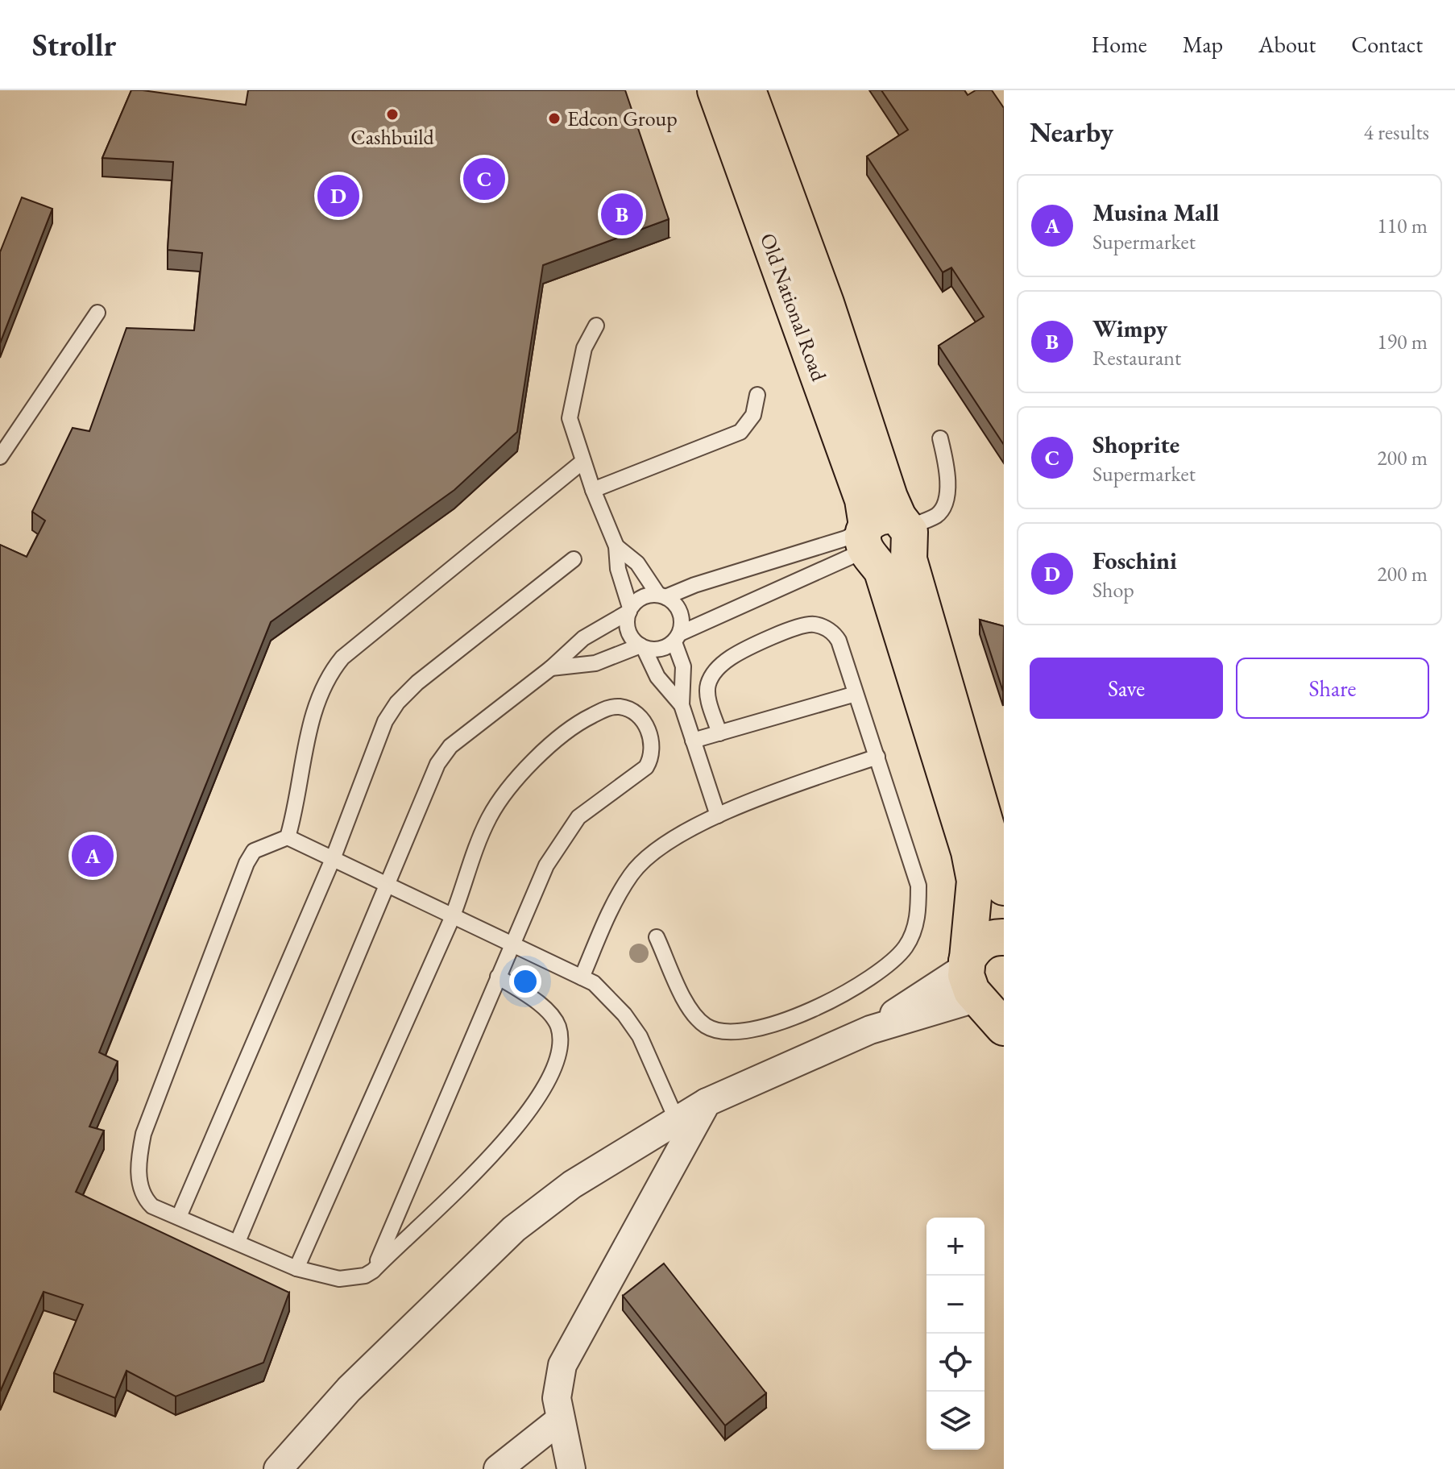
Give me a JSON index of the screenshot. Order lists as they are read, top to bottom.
{
  "streets": {
    "main road": ["Old National Road"]
  },
  "places": ["Cashbuild", "Edcon Group"],
  "page": {
    "header": "Strollr",
    "nav": [
      "Home",
      "Map",
      "About",
      "Contact"
    ],
    "heading": ["Nearby", "4 results"],
    "pins": [
      "C",
      "D",
      "B",
      "A"
    ],
    "list": [
      {
        "mark": "A",
        "name": "Musina Mall",
        "note": "Supermarket",
        "value": "110 m"
      },
      {
        "mark": "B",
        "name": "Wimpy",
        "note": "Restaurant",
        "value": "190 m"
      },
      {
        "mark": "C",
        "name": "Shoprite",
        "note": "Supermarket",
        "value": "200 m"
      },
      {
        "mark": "D",
        "name": "Foschini",
        "note": "Shop",
        "value": "200 m"
      }
    ],
    "buttons": ["Save", "Share"],
    "map_buttons": ["+", "−"]
  }
}
